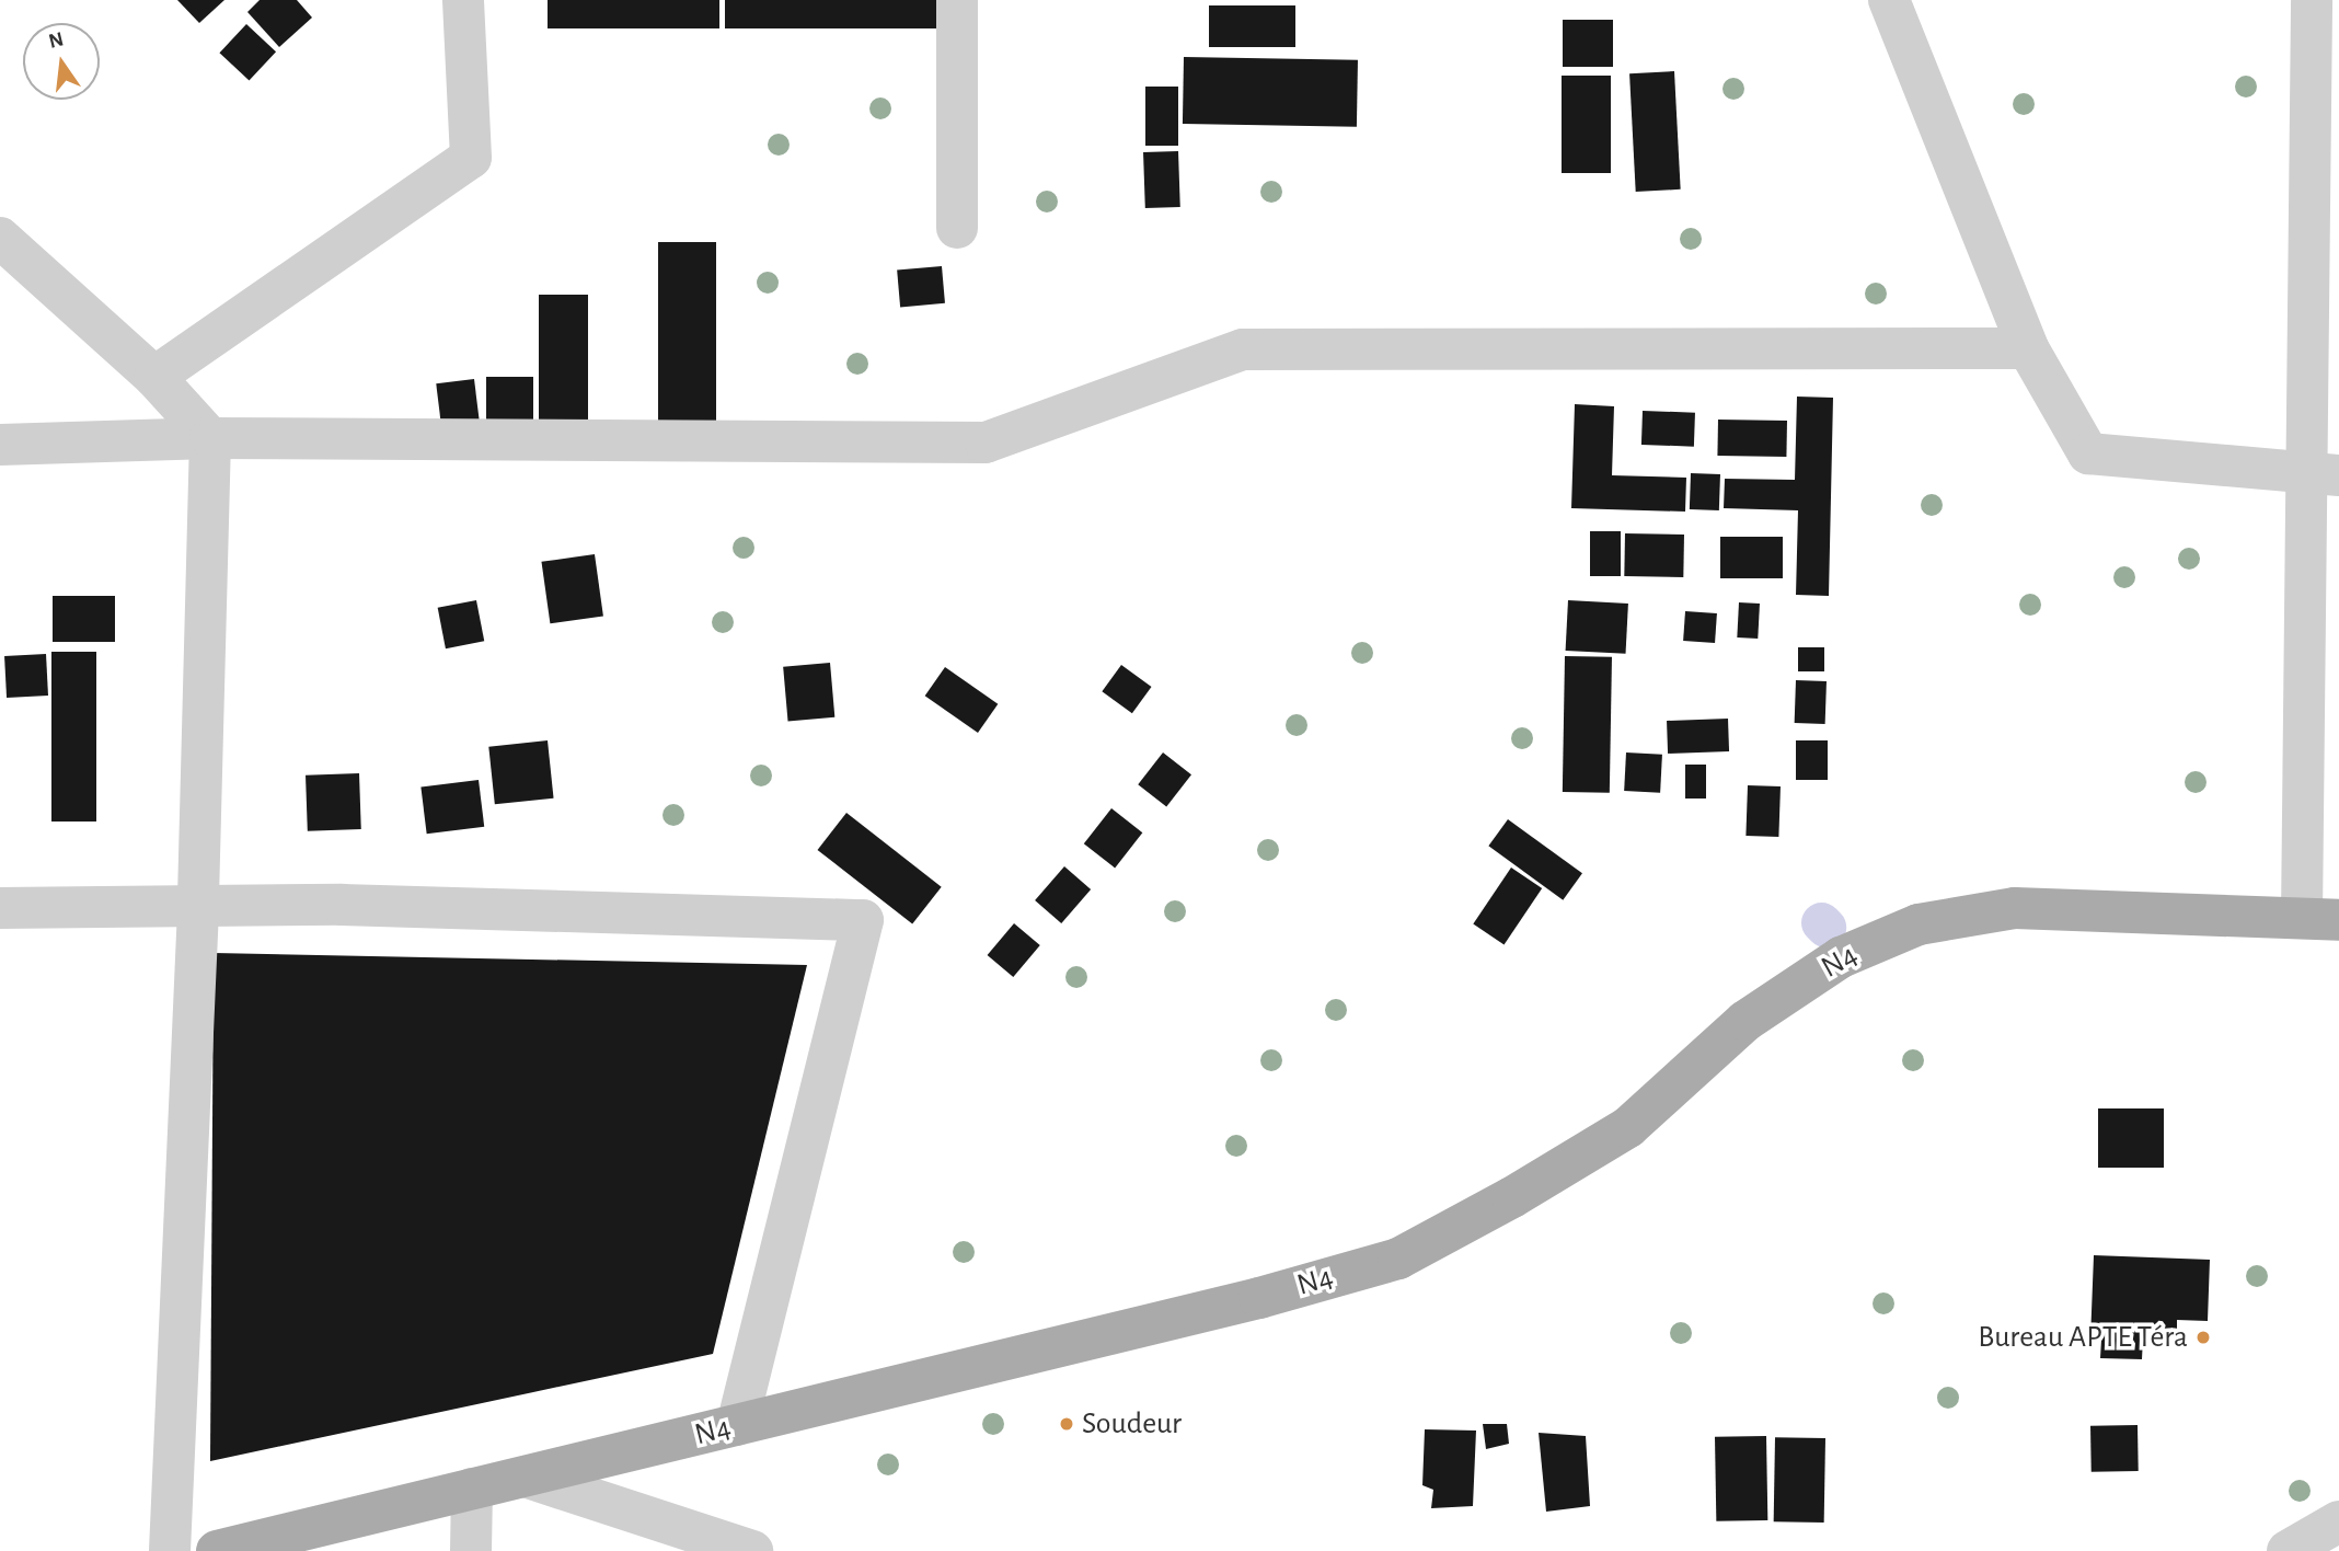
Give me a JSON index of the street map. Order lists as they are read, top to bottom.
{
  "streets": {
    "main road": ["N4"]
  },
  "places": ["Bureau APTE Téra", "Soudeur"],
  "north": "top"
}
